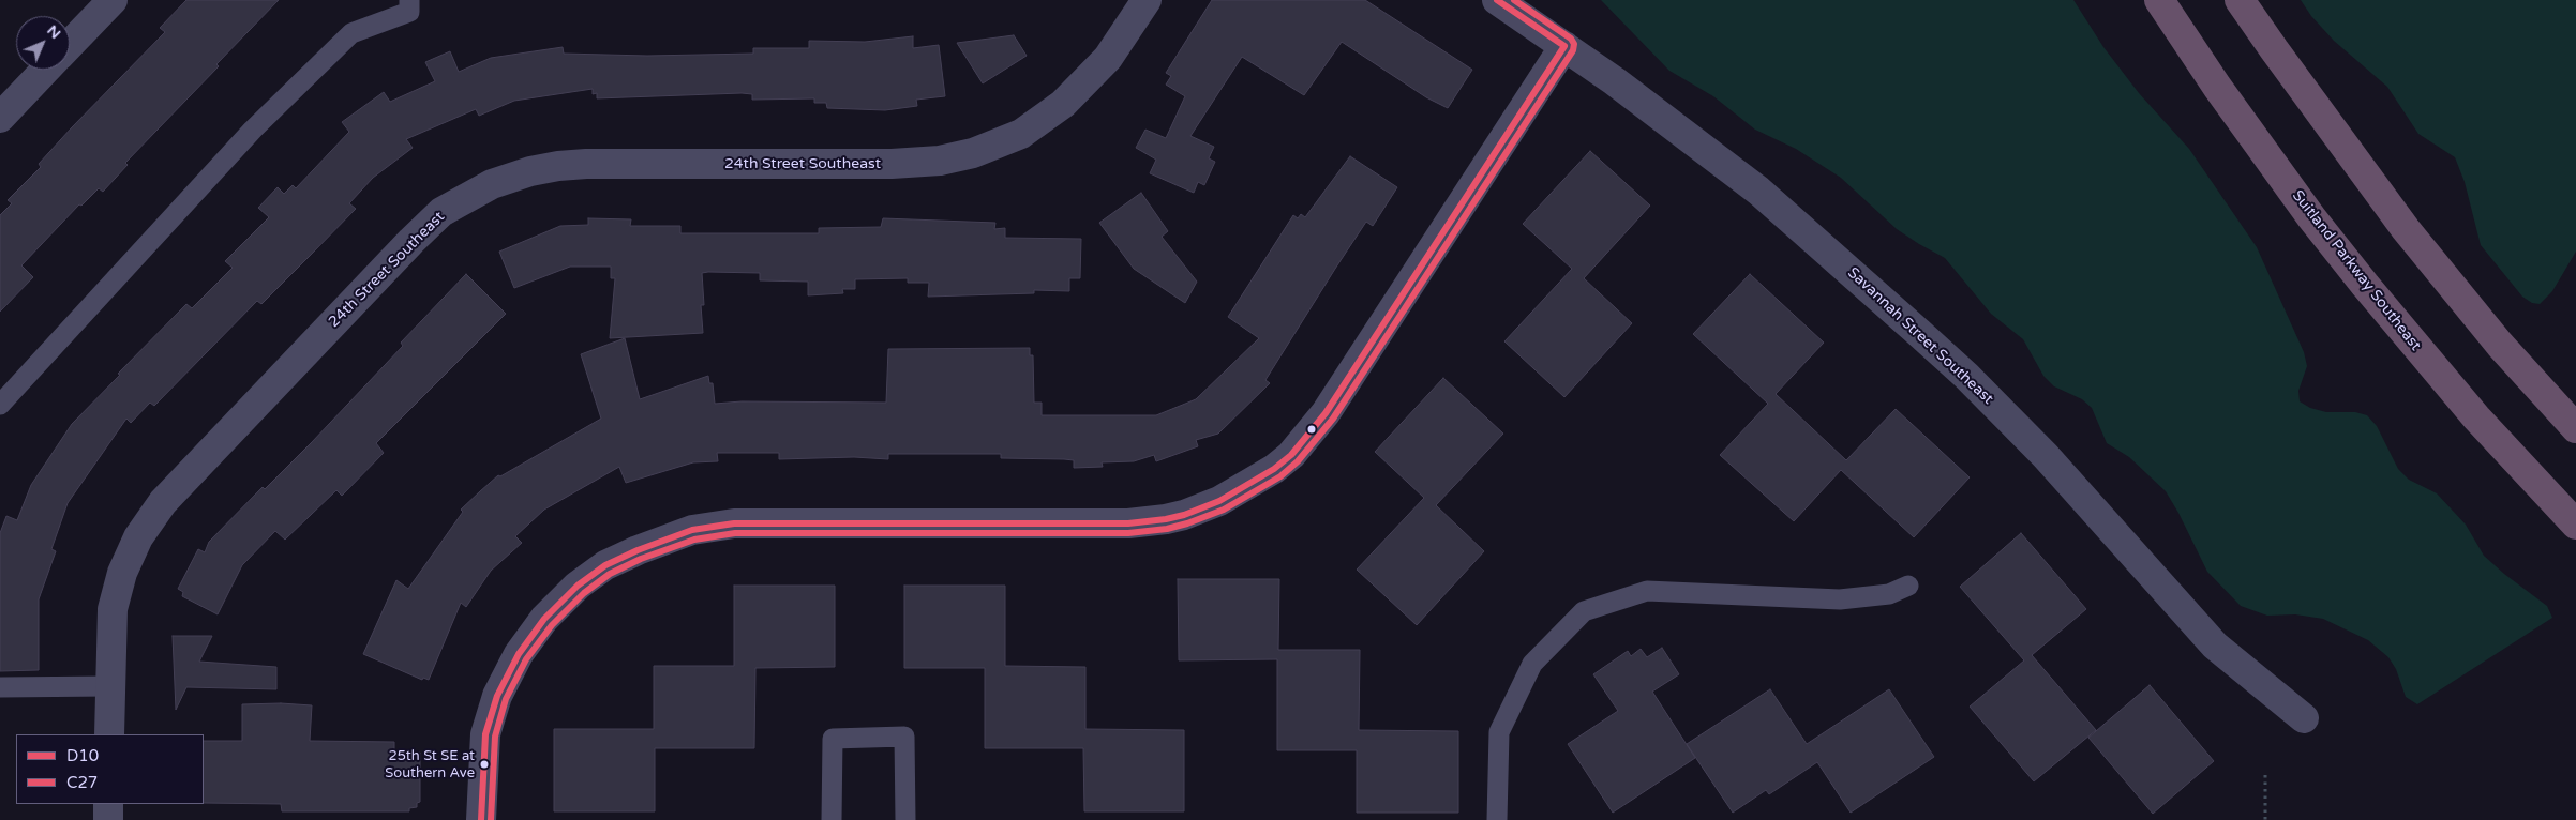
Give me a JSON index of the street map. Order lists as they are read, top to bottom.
{
  "streets": {
    "highway": ["Suitland Parkway Southeast"],
    "street": ["24th Street Southeast", "Savannah Street Southeast"]
  },
  "places": ["25th St SE at Southern Ave"],
  "lines": ["transit line D10", "transit line C27"],
  "legend": ["D10", "C27"],
  "north": "top right"
}
